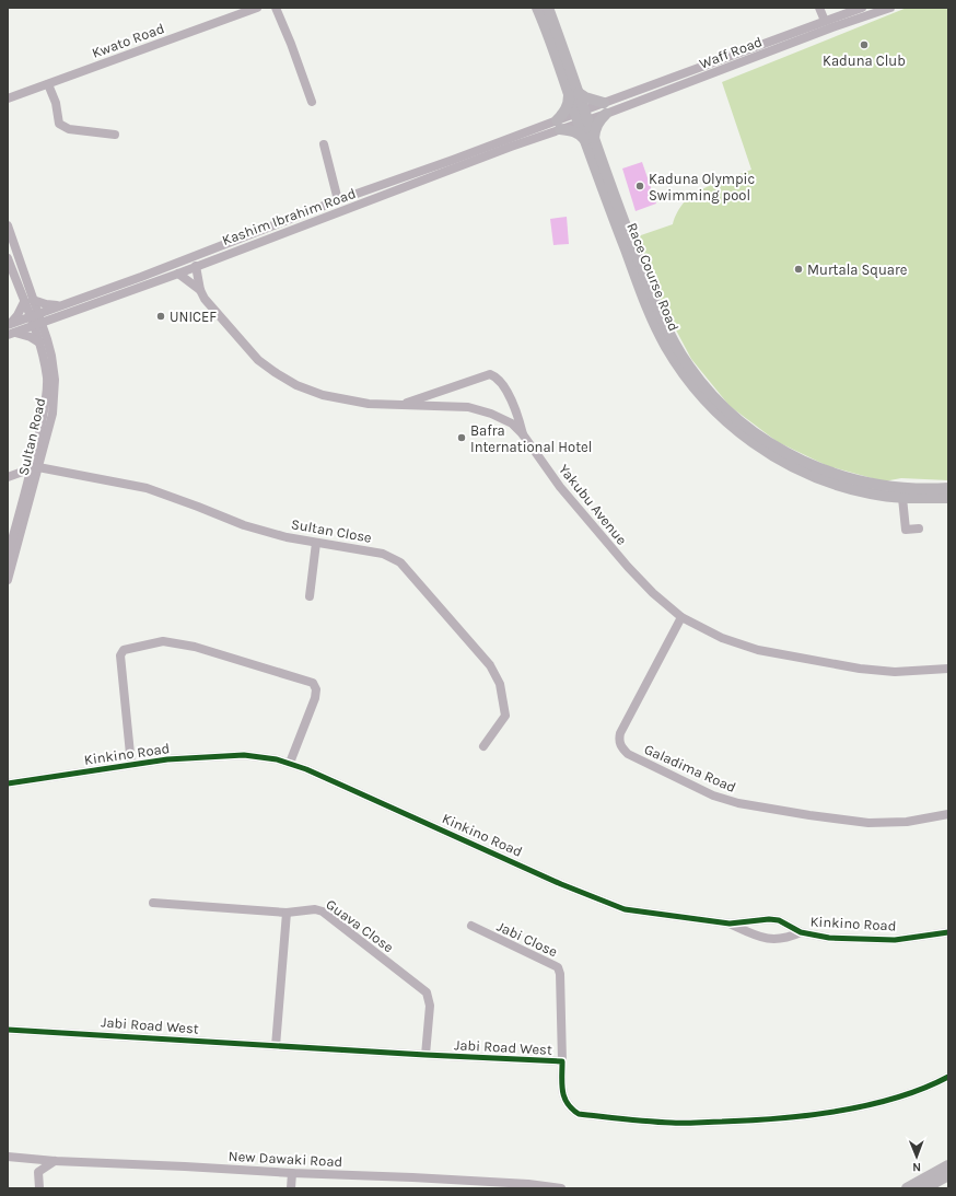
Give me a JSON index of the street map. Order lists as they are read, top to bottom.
{
  "streets": {
    "main road": ["Race Course Road"],
    "street": [
      "Kwato Road",
      "Waff Road",
      "Kashim Ibrahim Road",
      "Sultan Road",
      "Yakubu Avenue",
      "Sultan Close",
      "Kinkino Road",
      "Galadima Road",
      "Guava Close",
      "Jabi Close",
      "Jabi Road West",
      "New Dawaki Road"
    ]
  },
  "crossings": [
    ["Waff Road", "Kashim Ibrahim Road"],
    ["Waff Road", "Race Course Road"],
    ["Kashim Ibrahim Road", "Race Course Road"],
    ["Kashim Ibrahim Road", "Sultan Road"],
    ["Kashim Ibrahim Road", "Yakubu Avenue"],
    ["Sultan Road", "Sultan Close"],
    ["Yakubu Avenue", "Galadima Road"],
    ["Guava Close", "Jabi Road West"],
    ["Jabi Close", "Jabi Road West"]
  ],
  "places": [
    "Kaduna Club",
    "Kaduna Olympic Swimming pool",
    "Murtala Square",
    "UNICEF",
    "Bafra International Hotel"
  ],
  "north": "bottom"
}
